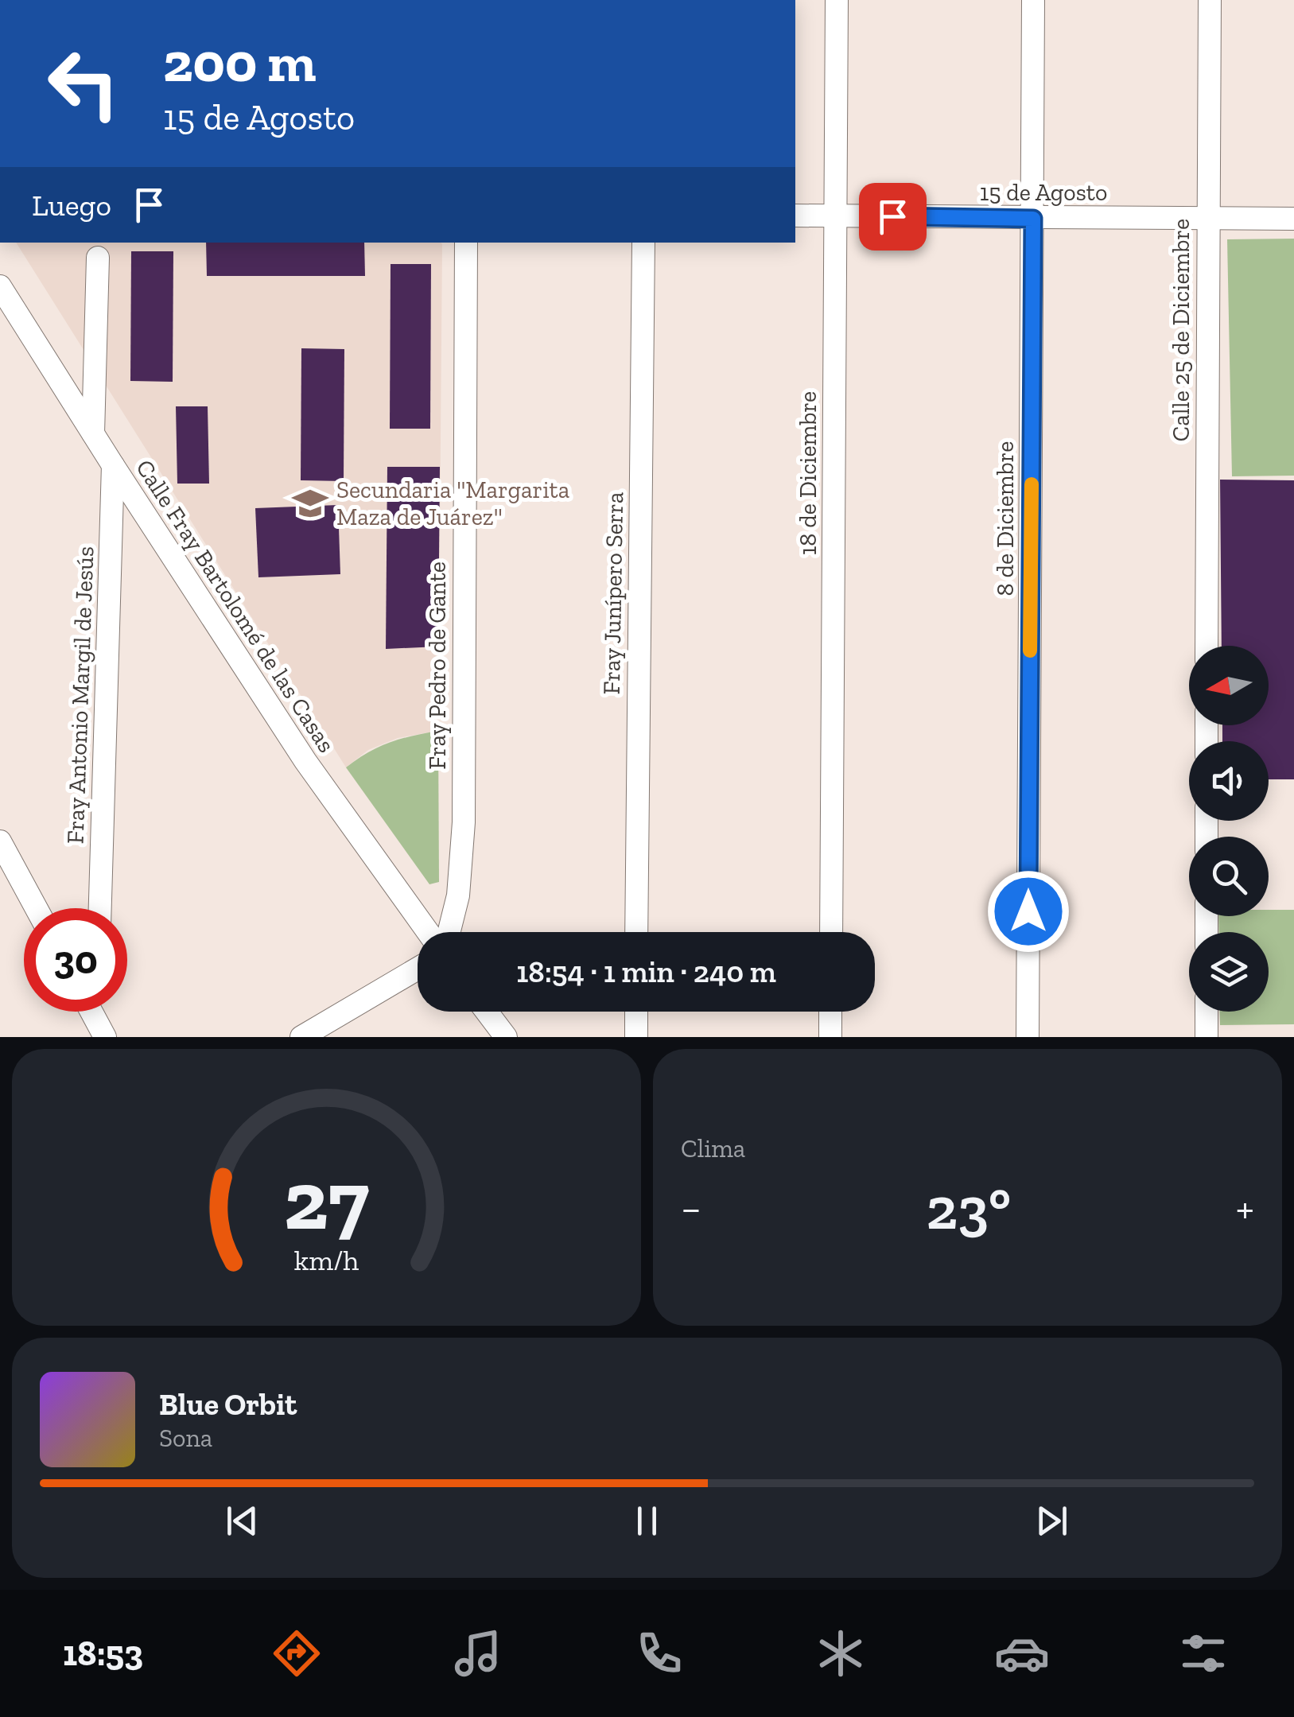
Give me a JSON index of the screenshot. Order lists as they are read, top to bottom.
{
  "streets": {
    "street": [
      "15 de Agosto",
      "Calle 25 de Diciembre",
      "18 de Diciembre",
      "8 de Diciembre",
      "Fray Junípero Serra",
      "Calle Fray Bartolomé de las Casas",
      "Fray Pedro de Gante",
      "Fray Antonio Margil de Jesús"
    ]
  },
  "crossings": [
    ["15 de Agosto", "Calle 25 de Diciembre"],
    ["15 de Agosto", "18 de Diciembre"],
    ["15 de Agosto", "8 de Diciembre"],
    ["Calle Fray Bartolomé de las Casas", "Fray Antonio Margil de Jesús"]
  ],
  "places": {
    "school or university": ["Secundaria \"Margarita Maza de Juárez\""]
  },
  "north": "left",
  "page": {
    "turn": ["200 m", "15 de Agosto"],
    "then": "Luego",
    "limit": "30",
    "trip": "18:54 · 1 min · 240 m",
    "tile": "Clima",
    "heat": ["−", "23°", "+"],
    "song": ["Blue Orbit", "Sona"],
    "tabs": "18:53",
    "gauge": ["27", "km/h"]
  }
}
